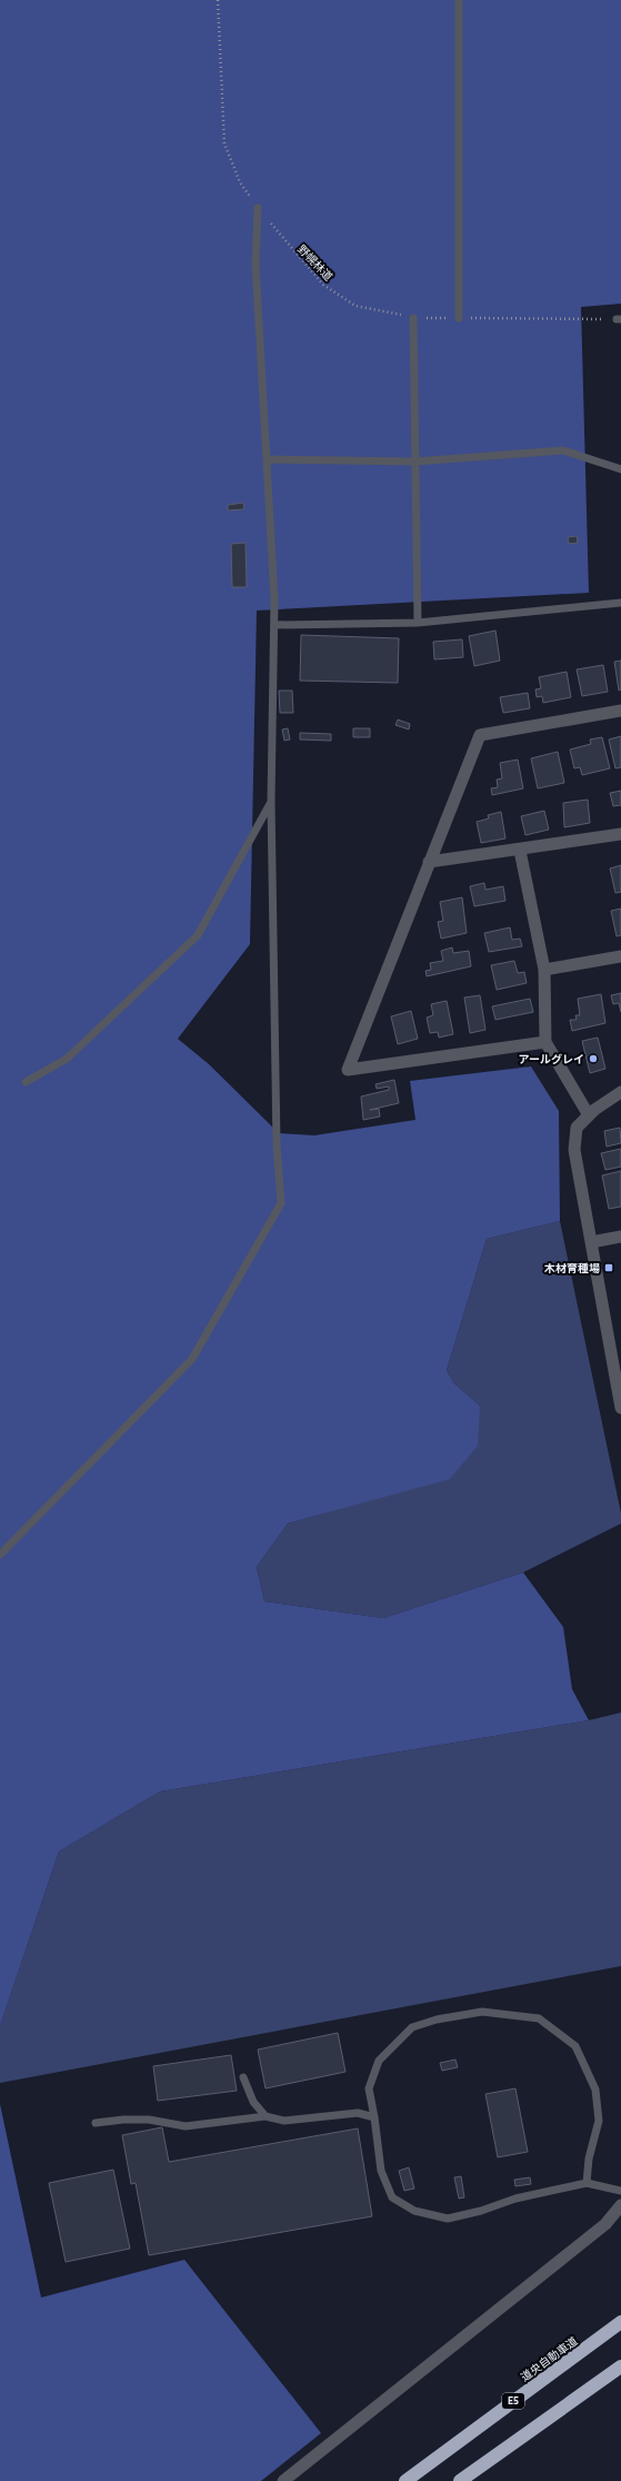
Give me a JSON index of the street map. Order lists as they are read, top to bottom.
{
  "streets": {
    "highway": ["道央自動車道", "E5"],
    "path": ["野幌林道"]
  },
  "places": {
    "other": ["アールグレイ"],
    "transit": ["木材育種場"]
  }
}
